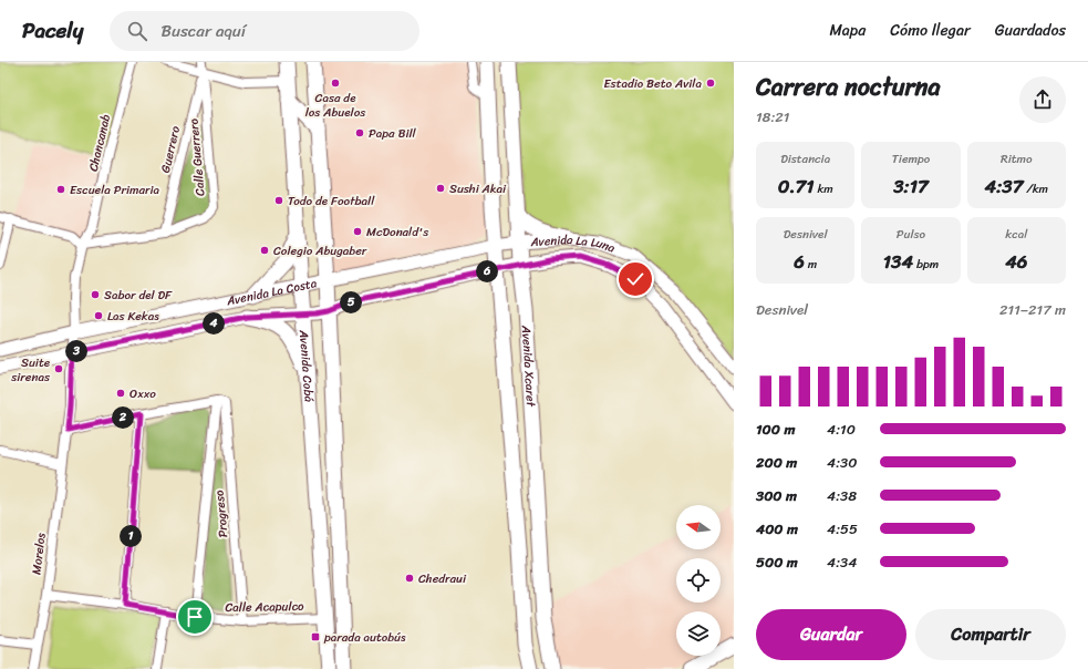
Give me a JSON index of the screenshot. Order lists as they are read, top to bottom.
{
  "streets": {
    "main road": [
      "Avenida La Luna",
      "Avenida La Costa",
      "Avenida Cobá",
      "Avenida Xcaret"
    ],
    "street": [
      "Chancanab",
      "Guerrero",
      "Calle Guerrero",
      "Progreso",
      "Morelos",
      "Calle Acapulco"
    ]
  },
  "crossings": [
    ["Chancanab", "Calle Guerrero"],
    ["Chancanab", "Avenida La Costa"],
    ["Chancanab", "Morelos"],
    ["Guerrero", "Calle Guerrero"],
    ["Avenida La Luna", "Avenida La Costa"],
    ["Avenida La Luna", "Avenida Xcaret"],
    ["Avenida La Costa", "Avenida Cobá"],
    ["Avenida La Costa", "Avenida Xcaret"],
    ["Avenida La Costa", "Morelos"],
    ["Avenida Cobá", "Calle Acapulco"],
    ["Progreso", "Calle Acapulco"],
    ["Morelos", "Calle Acapulco"]
  ],
  "places": {
    "other": [
      "Casa de los Abuelos",
      "Estadio Beto Avila",
      "Papa Bill",
      "Sushi Akai",
      "Escuela Primaria",
      "Todo de Football",
      "McDonald's",
      "Colegio Abugaber",
      "Sabor del DF",
      "Las Kekas",
      "Suite sirenas",
      "Oxxo",
      "Chedraui"
    ],
    "transit": ["parada autobús"]
  },
  "north": "left",
  "page": {
    "header": "Pacely",
    "search": "Buscar aquí",
    "nav": ["Mapa", "Cómo llegar", "Guardados"],
    "heading": ["Carrera nocturna", "18:21"],
    "stats": [
      ["Distancia", "0.71 km"],
      ["Tiempo", "3:17"],
      ["Ritmo", "4:37 /km"],
      ["Desnivel", "6 m"],
      ["Pulso", "134 bpm"],
      ["kcal", "46"]
    ],
    "pins": [
      "6",
      "5",
      "4",
      "3",
      "2",
      "1"
    ],
    "chart": ["Desnivel", "211–217 m"],
    "list": [
      {
        "name": "100 m",
        "note": "4:10"
      },
      {
        "name": "200 m",
        "note": "4:30"
      },
      {
        "name": "300 m",
        "note": "4:38"
      },
      {
        "name": "400 m",
        "note": "4:55"
      },
      {
        "name": "500 m",
        "note": "4:34"
      }
    ],
    "buttons": ["Guardar", "Compartir"]
  }
}
